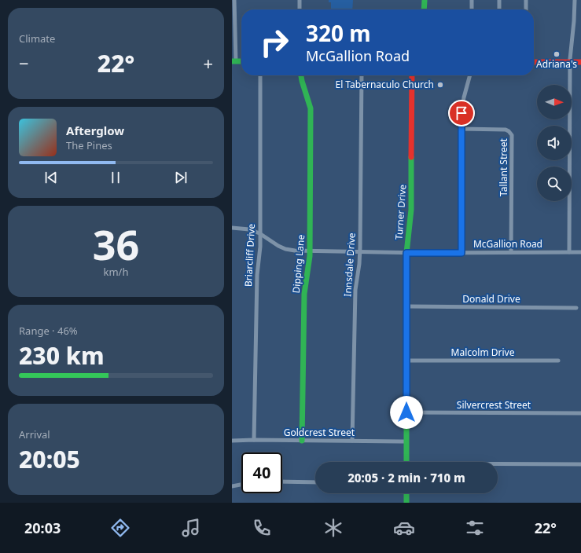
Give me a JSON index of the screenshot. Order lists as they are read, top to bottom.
{
  "streets": {
    "street": [
      "Tallant Street",
      "Turner Drive",
      "McGallion Road",
      "Briarcliff Drive",
      "Dipping Lane",
      "Innsdale Drive",
      "Donald Drive",
      "Malcolm Drive",
      "Silvercrest Street",
      "Goldcrest Street"
    ]
  },
  "crossings": [
    ["Tallant Street", "McGallion Road"],
    ["Turner Drive", "McGallion Road"],
    ["Turner Drive", "Donald Drive"],
    ["Turner Drive", "Malcolm Drive"],
    ["Turner Drive", "Silvercrest Street"],
    ["Turner Drive", "Goldcrest Street"],
    ["McGallion Road", "Briarcliff Drive"],
    ["McGallion Road", "Dipping Lane"],
    ["McGallion Road", "Innsdale Drive"],
    ["Briarcliff Drive", "Goldcrest Street"],
    ["Dipping Lane", "Goldcrest Street"],
    ["Innsdale Drive", "Goldcrest Street"]
  ],
  "places": ["Adriana's", "El Tabernaculo Church"],
  "north": "right",
  "page": {
    "tile": [
      "Climate",
      ["36", "km/h"],
      ["Range · 46%", "230 km"],
      ["Arrival", "20:05"]
    ],
    "turn": ["320 m", "McGallion Road"],
    "heat": ["−", "22°", "+"],
    "song": ["Afterglow", "The Pines"],
    "limit": "40",
    "trip": "20:05 · 2 min · 710 m",
    "tabs": ["20:03", "22°"]
  }
}
